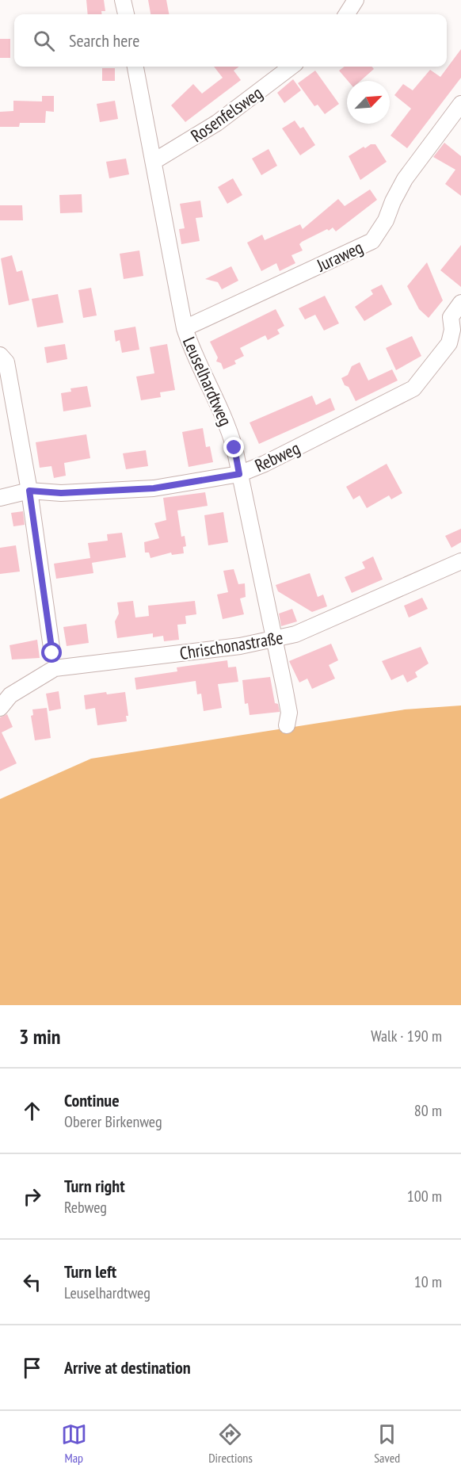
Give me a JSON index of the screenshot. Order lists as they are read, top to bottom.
{
  "streets": {
    "street": [
      "Rosenfelsweg",
      "Juraweg",
      "Leuselhardtweg",
      "Rebweg",
      "Chrischonastraße"
    ]
  },
  "crossings": [
    ["Rosenfelsweg", "Leuselhardtweg"],
    ["Juraweg", "Leuselhardtweg"],
    ["Leuselhardtweg", "Rebweg"],
    ["Leuselhardtweg", "Chrischonastraße"]
  ],
  "north": "top right",
  "page": {
    "search": "Search here",
    "heading": ["3 min", "Walk · 190 m"],
    "list": [
      ["Continue", "Oberer Birkenweg", "80 m"],
      ["Turn right", "Rebweg", "100 m"],
      ["Turn left", "Leuselhardtweg", "10 m"],
      "Arrive at destination"
    ],
    "nav": ["Map", "Directions", "Saved"]
  }
}
